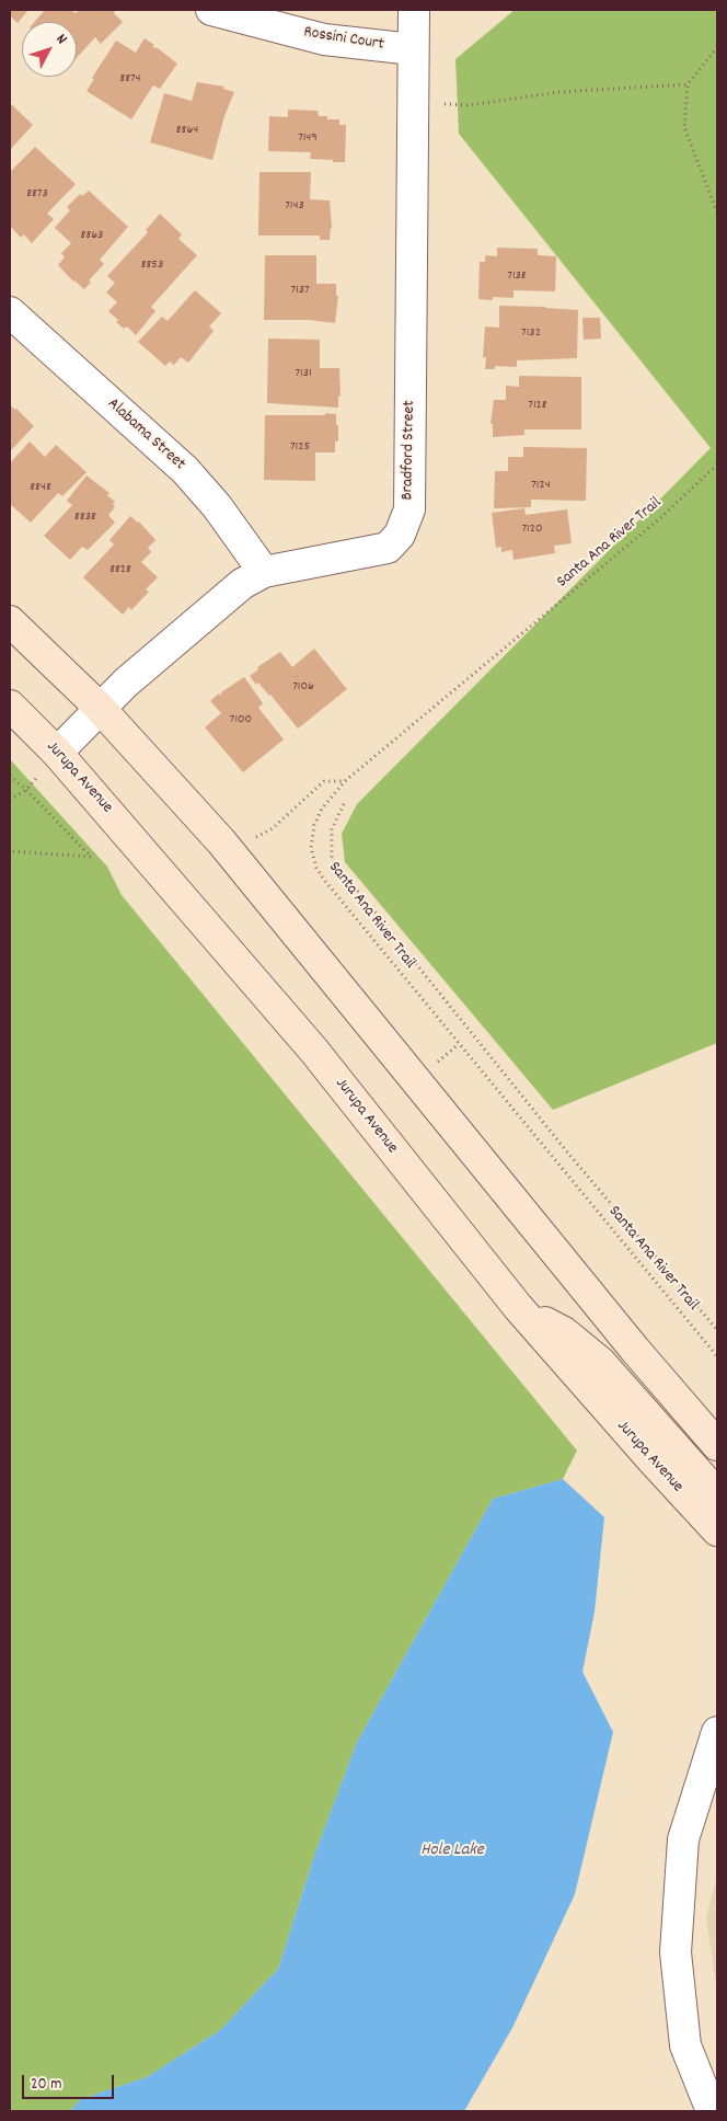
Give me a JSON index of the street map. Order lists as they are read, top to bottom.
{
  "streets": {
    "main road": ["Jurupa Avenue"],
    "street": ["Rossini Court", "Alabama Street", "Bradford Street"],
    "path": ["Santa Ana River Trail"]
  },
  "crossings": [
    ["Rossini Court", "Bradford Street"],
    ["Alabama Street", "Bradford Street"],
    ["Bradford Street", "Jurupa Avenue"]
  ],
  "water": ["Hole Lake"],
  "house_numbers": [
    "8874",
    "8864",
    "7149",
    "8873",
    "7143",
    "8863",
    "8853",
    "7138",
    "7137",
    "7132",
    "7131",
    "7128",
    "7125",
    "7124",
    "8848",
    "8838",
    "7120",
    "8828",
    "7106",
    "7100"
  ],
  "scale_bar": "20 m",
  "north": "top right"
}
